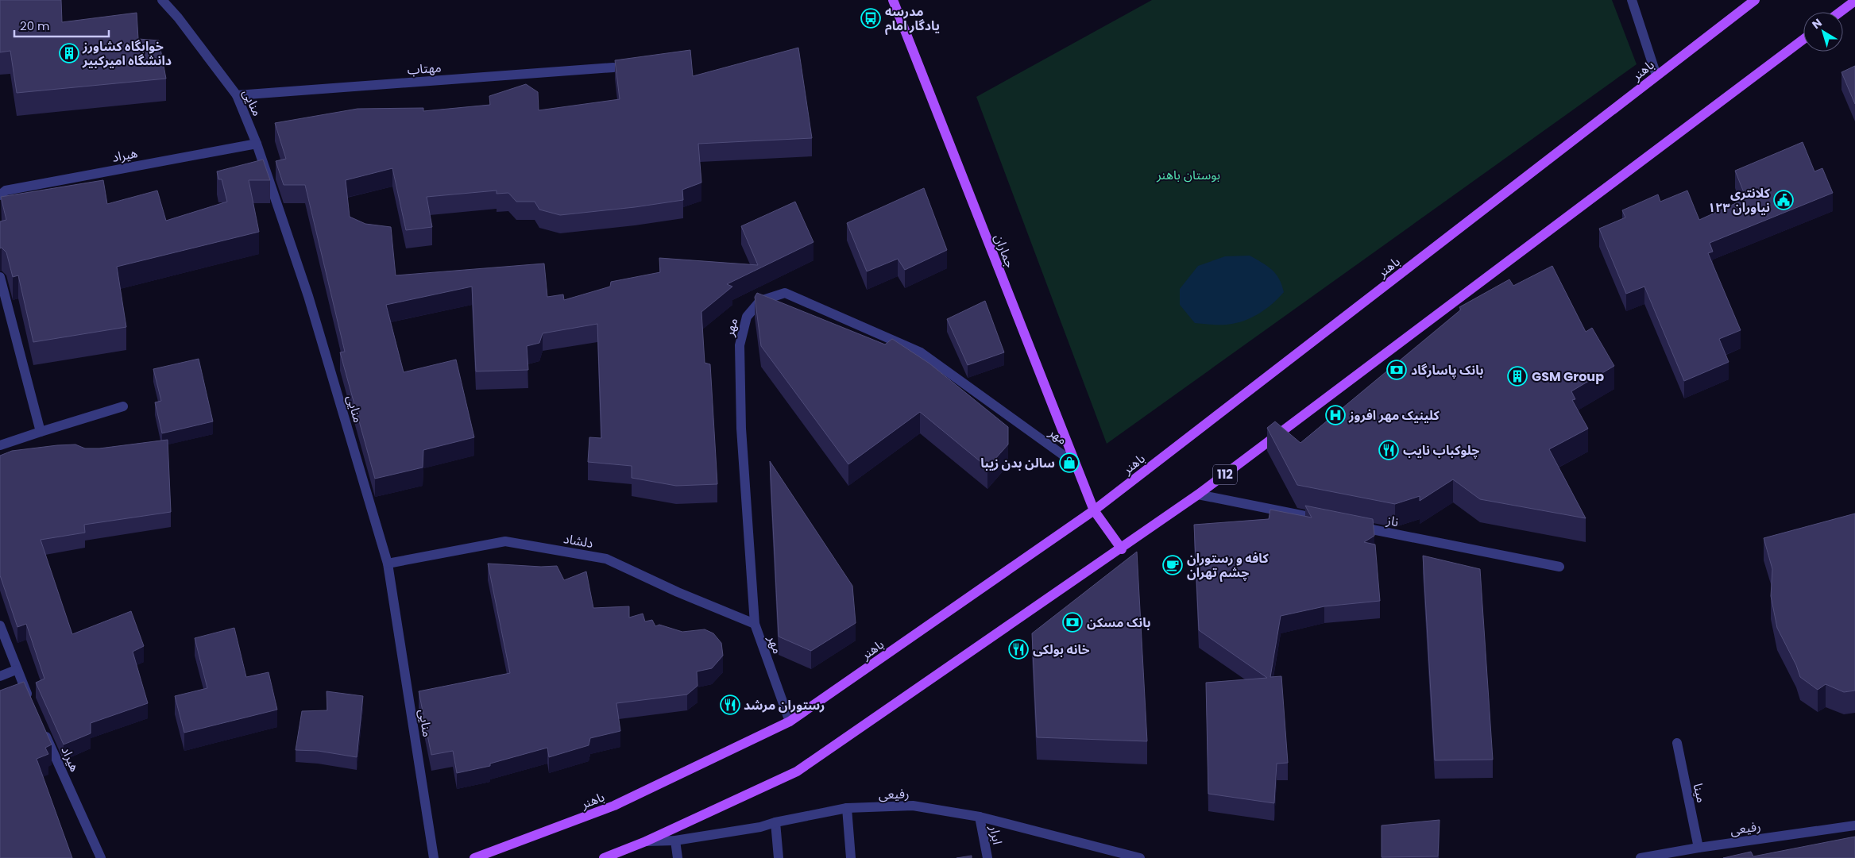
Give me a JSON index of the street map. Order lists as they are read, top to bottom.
{
  "streets": {
    "main road": ["باهنر", "جماران", "112"],
    "street": [
      "مهتاب",
      "منایی",
      "هیراد",
      "مهر",
      "ناز",
      "دلشاد",
      "مینا",
      "رفیعی",
      "ابرار"
    ]
  },
  "crossings": [
    ["مهتاب", "منایی"],
    ["باهنر", "جماران"],
    ["باهنر", "مهر"],
    ["منایی", "هیراد"],
    ["منایی", "دلشاد"],
    ["جماران", "مهر"],
    ["جماران", "112"],
    ["مهر", "دلشاد"],
    ["112", "رفیعی"],
    ["مینا", "رفیعی"],
    ["رفیعی", "ابرار"]
  ],
  "parks": ["بوستان باهنر"],
  "places": {
    "bus stop": ["مدرسه یادگار امام"],
    "building": ["خوابگاه کشاورز دانشگاه امیرکبیر", "GSM Group"],
    "public building": ["کلانتری ۱۲۳ نیاوران"],
    "bank": ["بانک پاسارگاد", "بانک مسکن"],
    "hospital": ["کلینیک مهر افروز"],
    "restaurant": ["چلوکباب نایب", "خانه بولکی", "رستوران مرشد"],
    "shop": ["سالن بدن زیبا"],
    "cafe": ["کافه و رستوران چشم تهران"]
  },
  "scale_bar": "20 m",
  "north": "top left"
}
